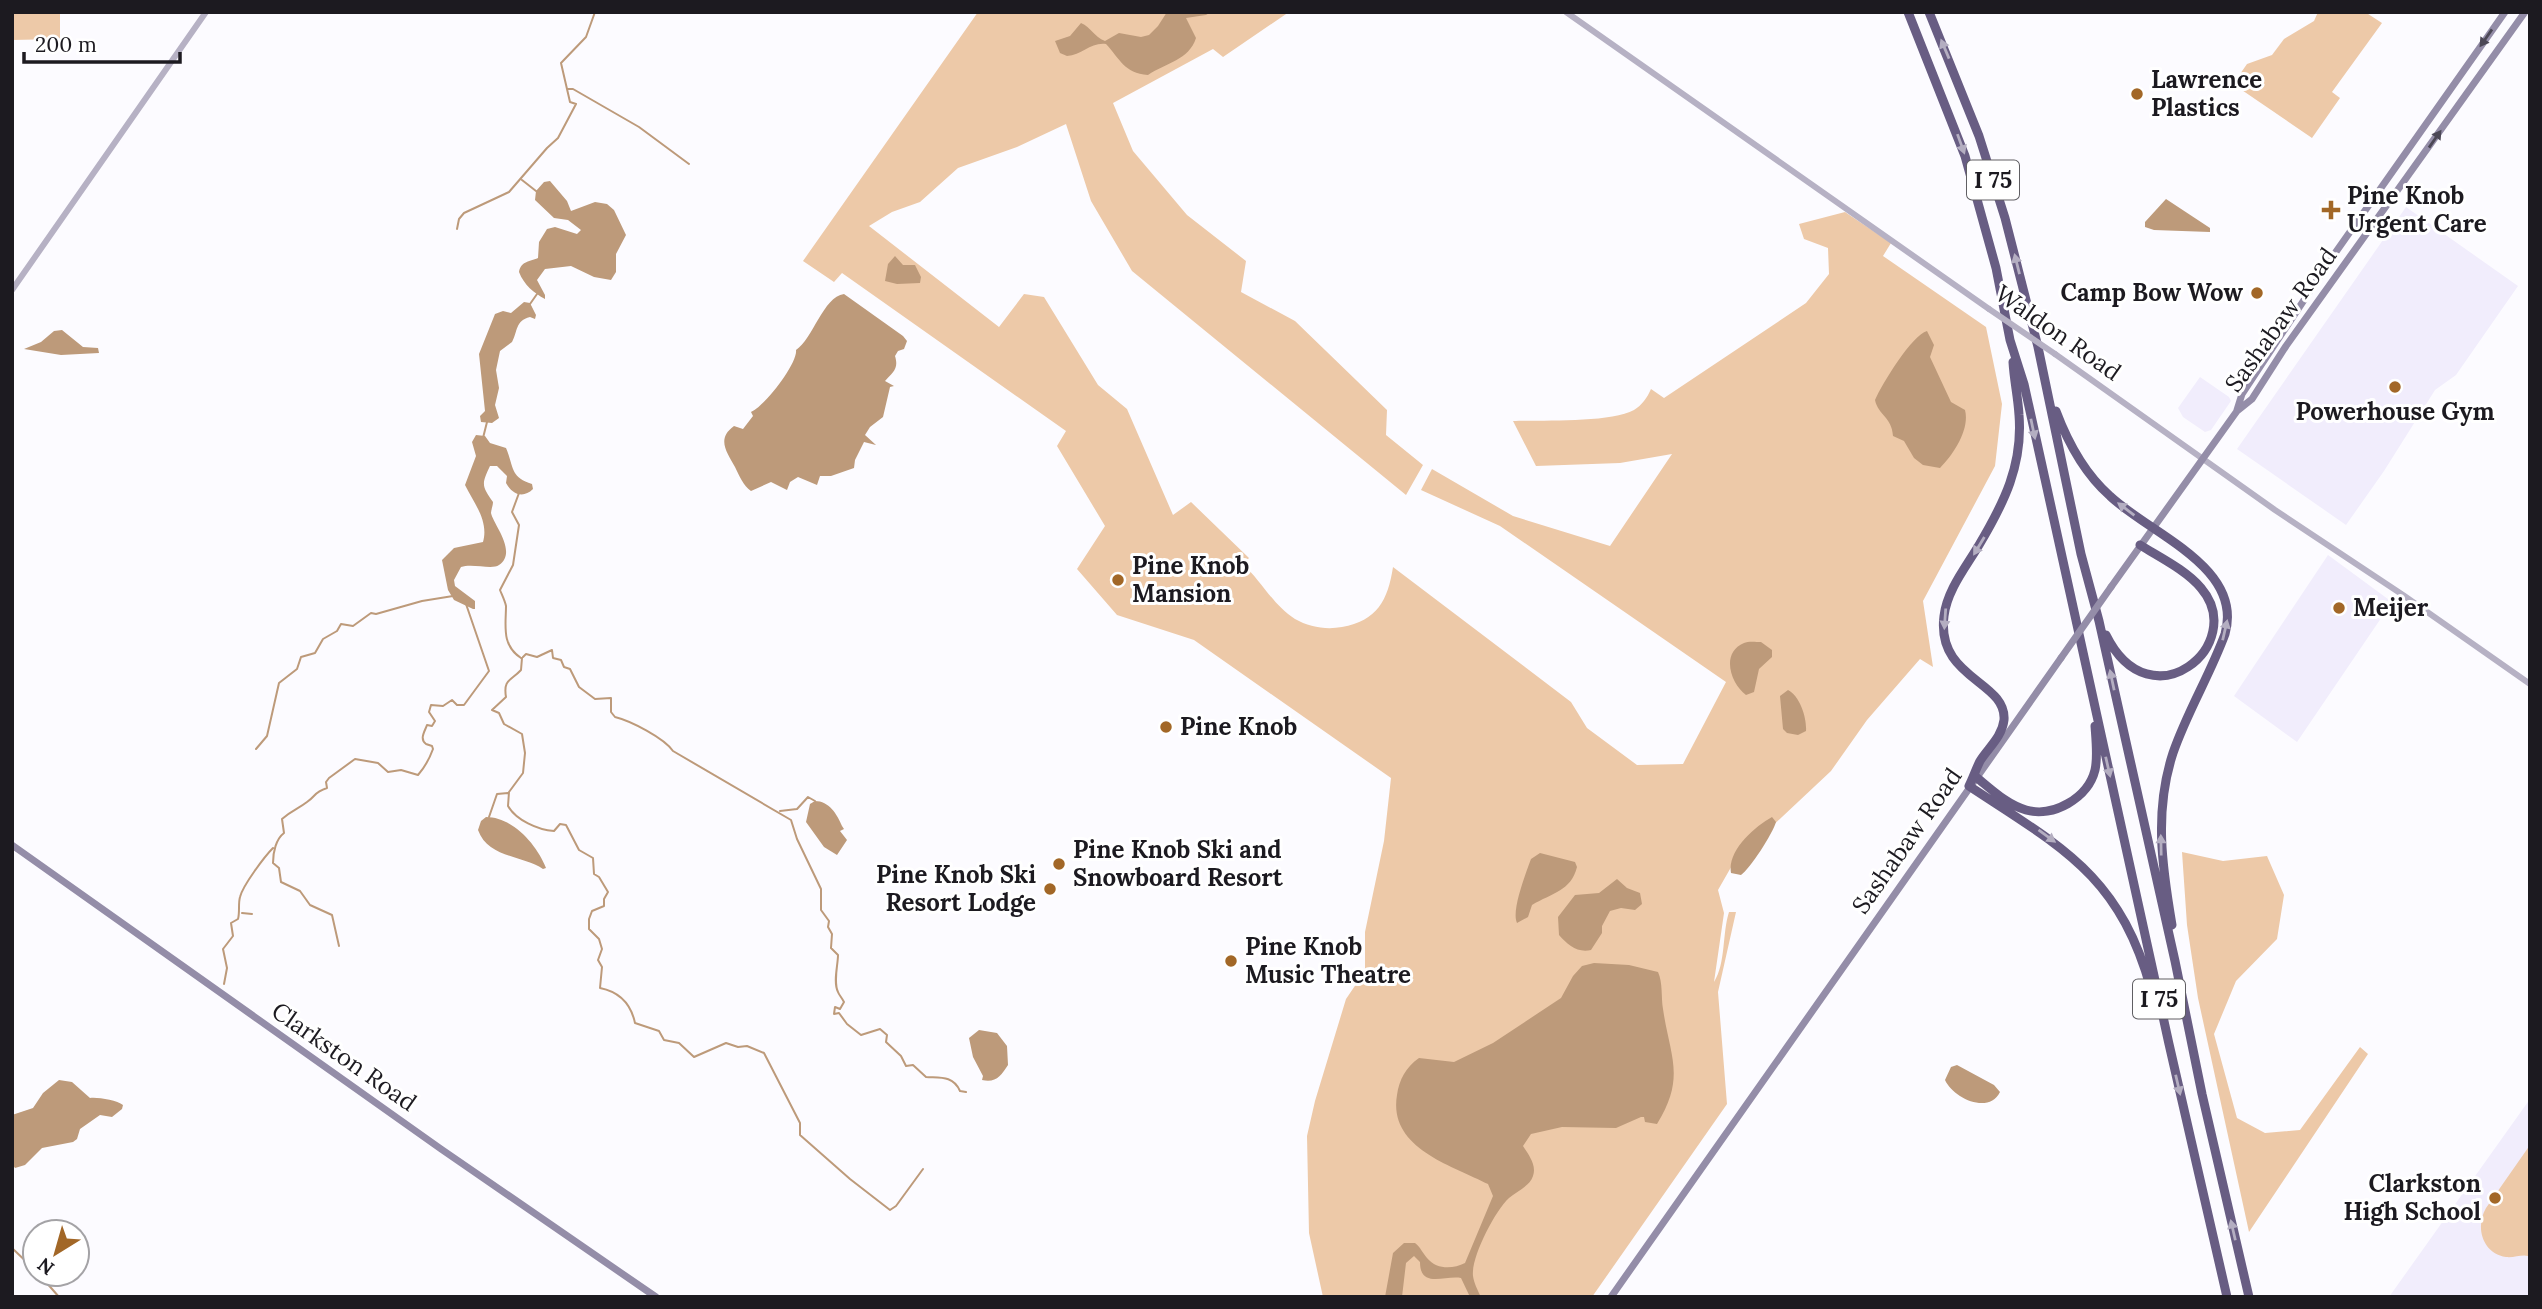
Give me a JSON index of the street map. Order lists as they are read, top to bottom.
{
  "streets": {
    "highway": ["I 75"],
    "main road": ["Sashabaw Road", "Clarkston Road"],
    "street": ["Waldon Road"]
  },
  "crossings": [
    ["Sashabaw Road", "Waldon Road"]
  ],
  "places": {
    "other": [
      "Lawrence Plastics",
      "Camp Bow Wow",
      "Powerhouse Gym",
      "Pine Knob Mansion",
      "Meijer",
      "Pine Knob",
      "Pine Knob Ski and Snowboard Resort",
      "Pine Knob Ski Resort Lodge",
      "Pine Knob Music Theatre",
      "Clarkston High School"
    ],
    "health": ["Pine Knob Urgent Care"]
  },
  "scale_bar": "200 m",
  "north": "bottom left"
}
